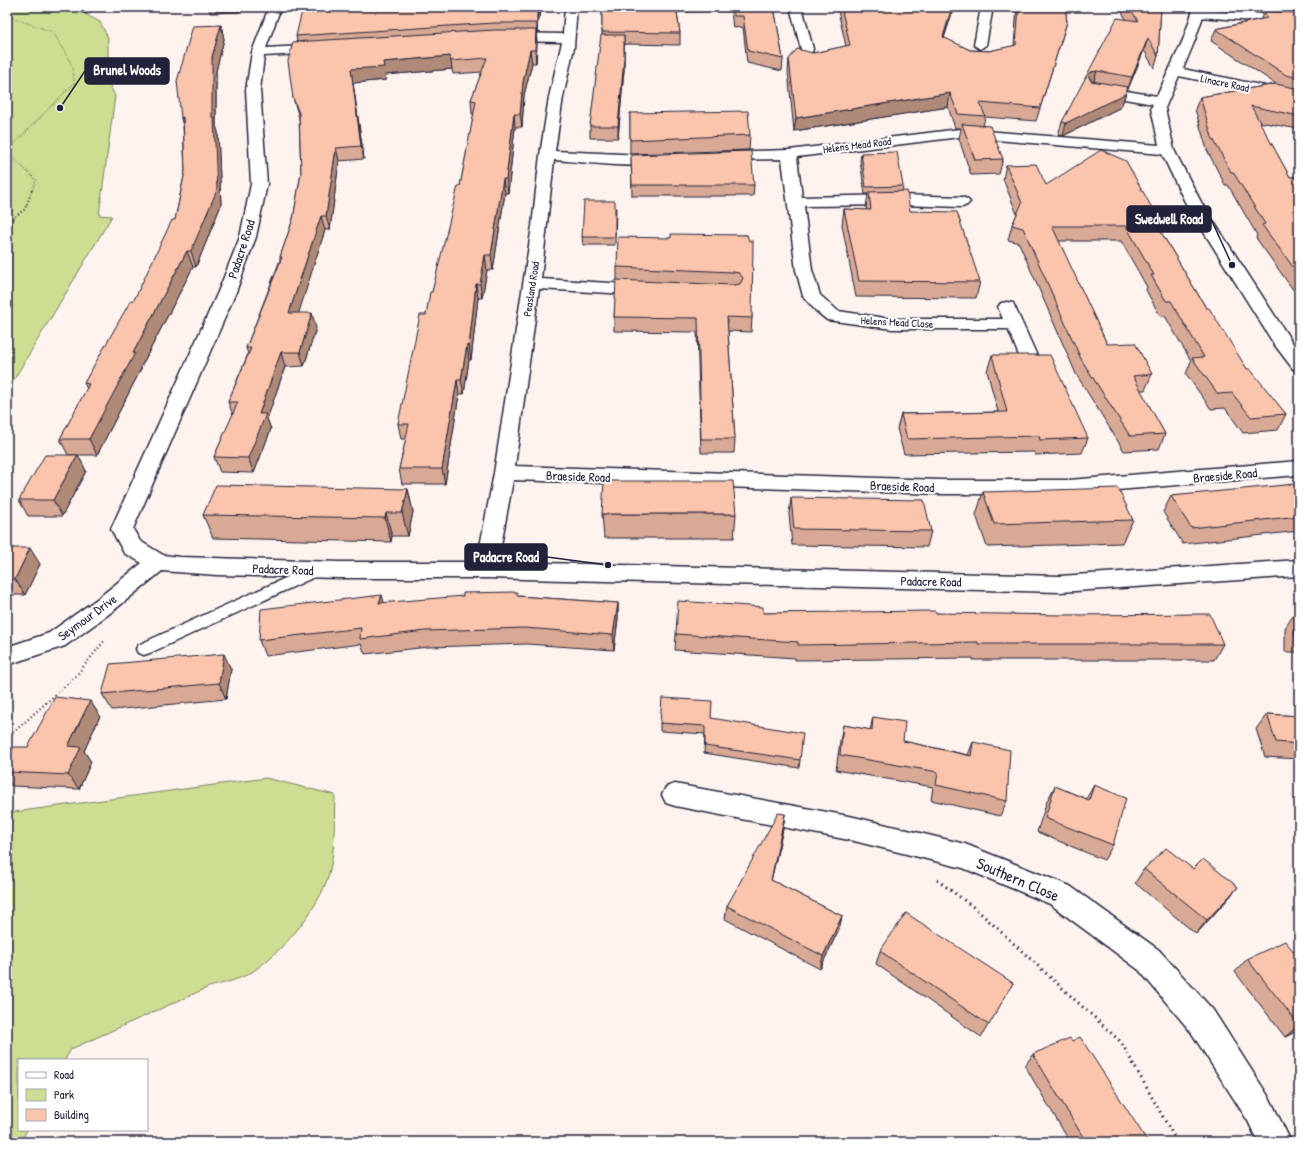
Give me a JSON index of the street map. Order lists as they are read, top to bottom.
{
  "streets": {
    "street": [
      "Linacre Road",
      "Helens Mead Road",
      "Padacre Road",
      "Peasland Road",
      "Helens Mead Close",
      "Braeside Road",
      "Seymour Drive",
      "Southern Close"
    ]
  },
  "crossings": [
    ["Helens Mead Road", "Helens Mead Close"],
    ["Padacre Road", "Peasland Road"],
    ["Padacre Road", "Seymour Drive"],
    ["Peasland Road", "Braeside Road"]
  ],
  "places": ["Brunel Woods", "Swedwell Road", "Padacre Road"],
  "legend": ["Road", "Park", "Building"]
}
